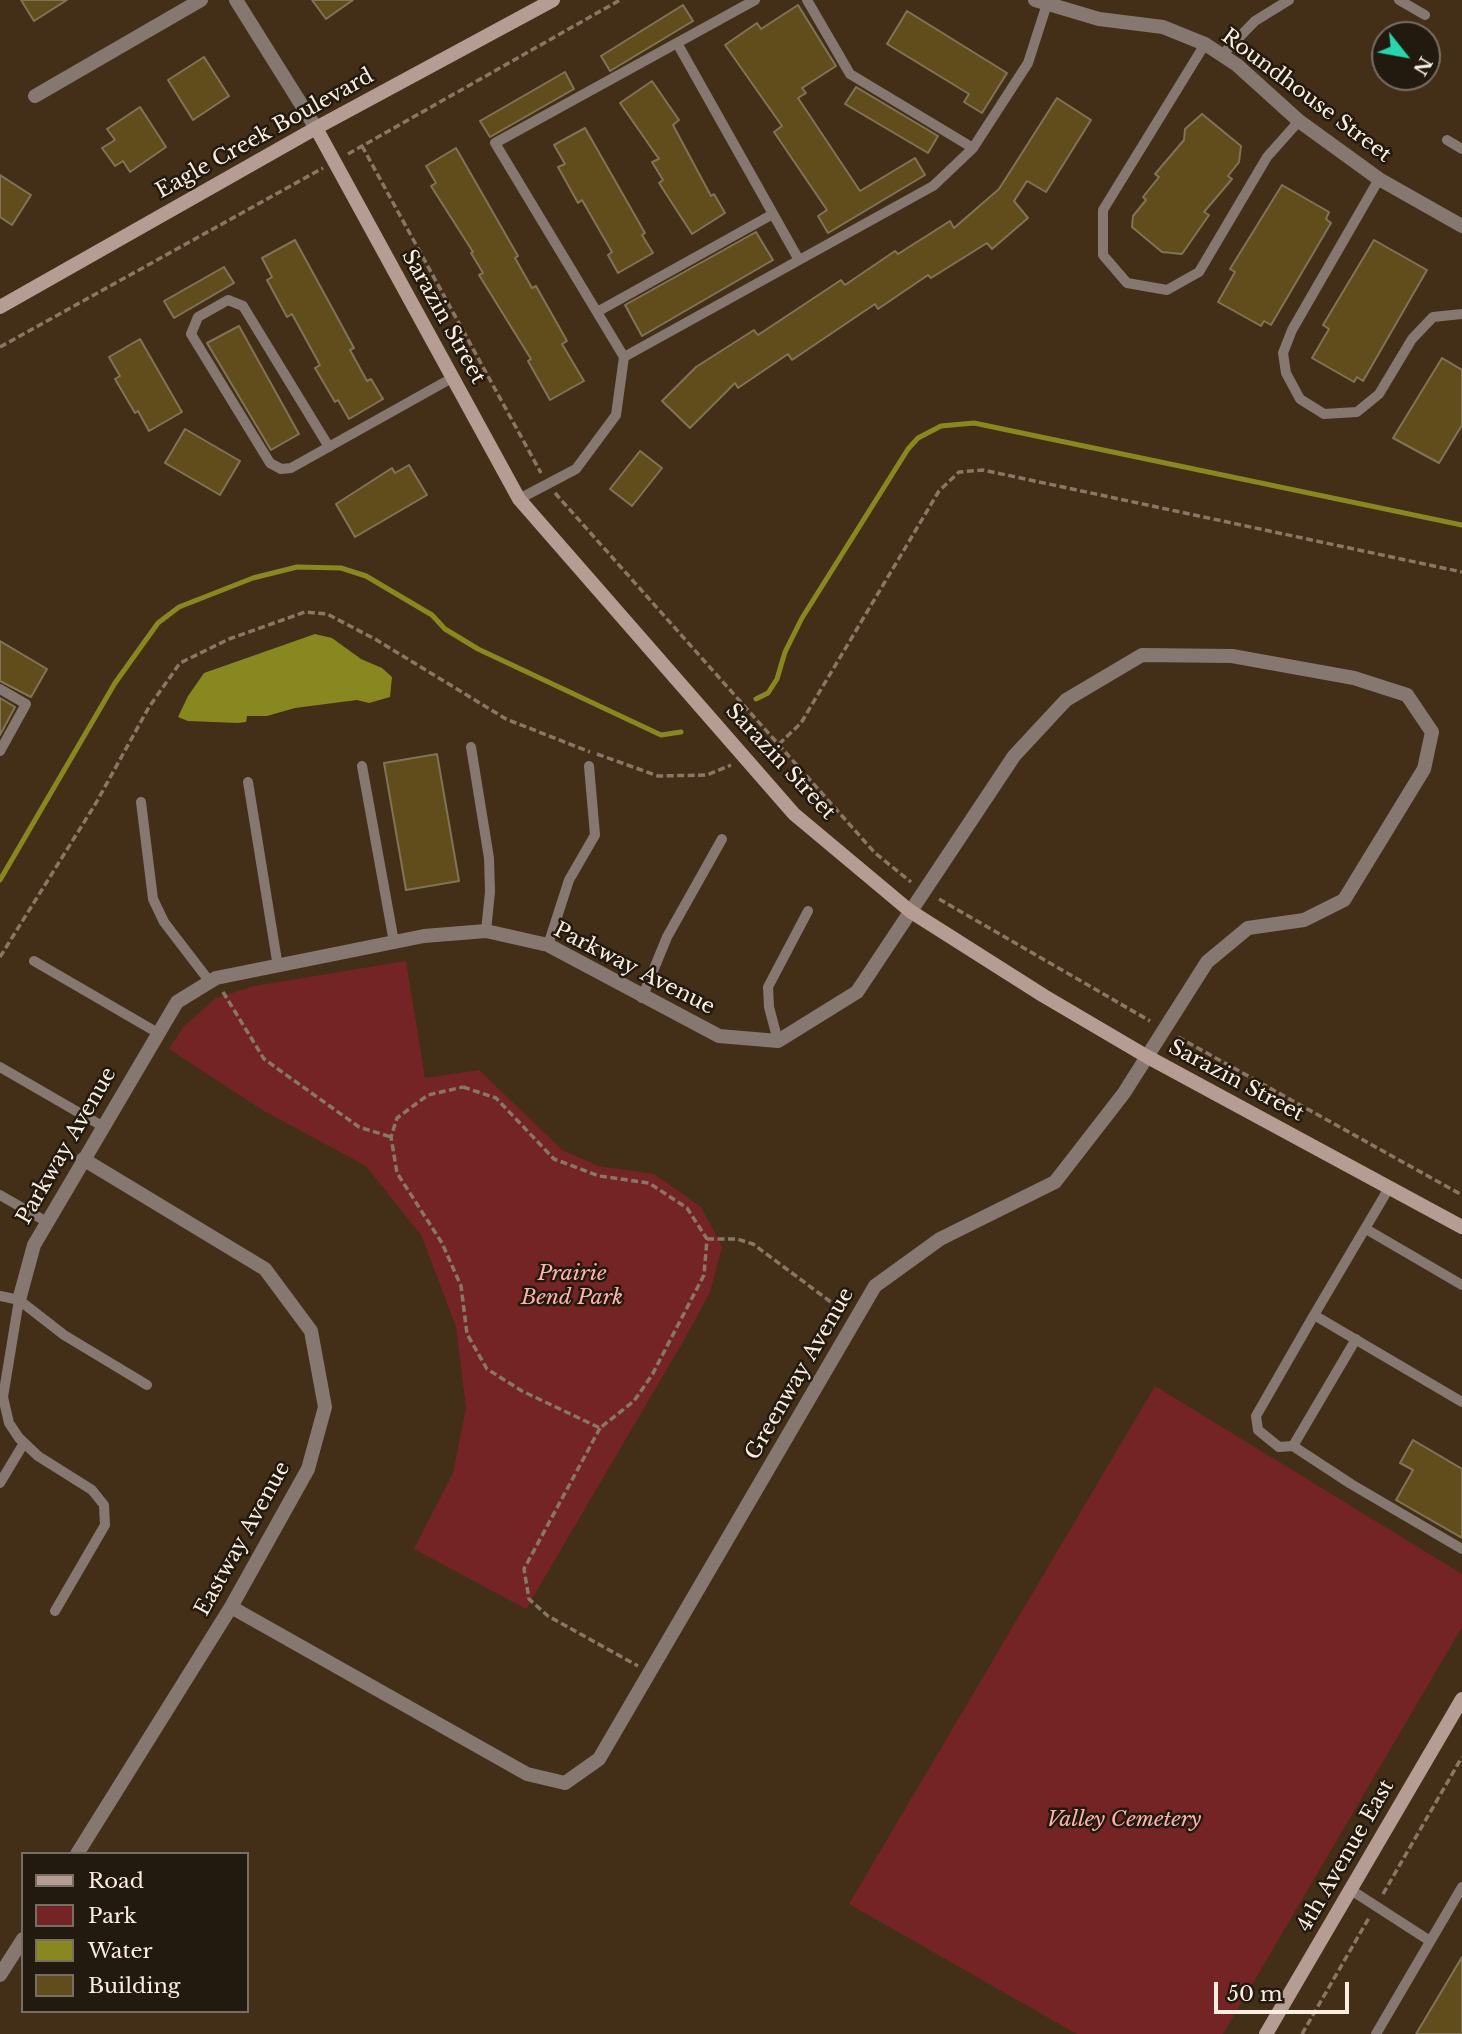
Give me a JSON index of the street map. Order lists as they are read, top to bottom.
{
  "streets": {
    "street": [
      "Roundhouse Street",
      "Eagle Creek Boulevard",
      "Sarazin Street",
      "Parkway Avenue",
      "Greenway Avenue",
      "Eastway Avenue",
      "4th Avenue East"
    ]
  },
  "crossings": [
    ["Eagle Creek Boulevard", "Sarazin Street"],
    ["Sarazin Street", "Greenway Avenue"],
    ["Parkway Avenue", "Eastway Avenue"],
    ["Greenway Avenue", "Eastway Avenue"]
  ],
  "parks": ["Prairie Bend Park", "Valley Cemetery"],
  "legend": [
    "Road",
    "Park",
    "Water",
    "Building"
  ],
  "scale_bar": "50 m",
  "north": "bottom right"
}
